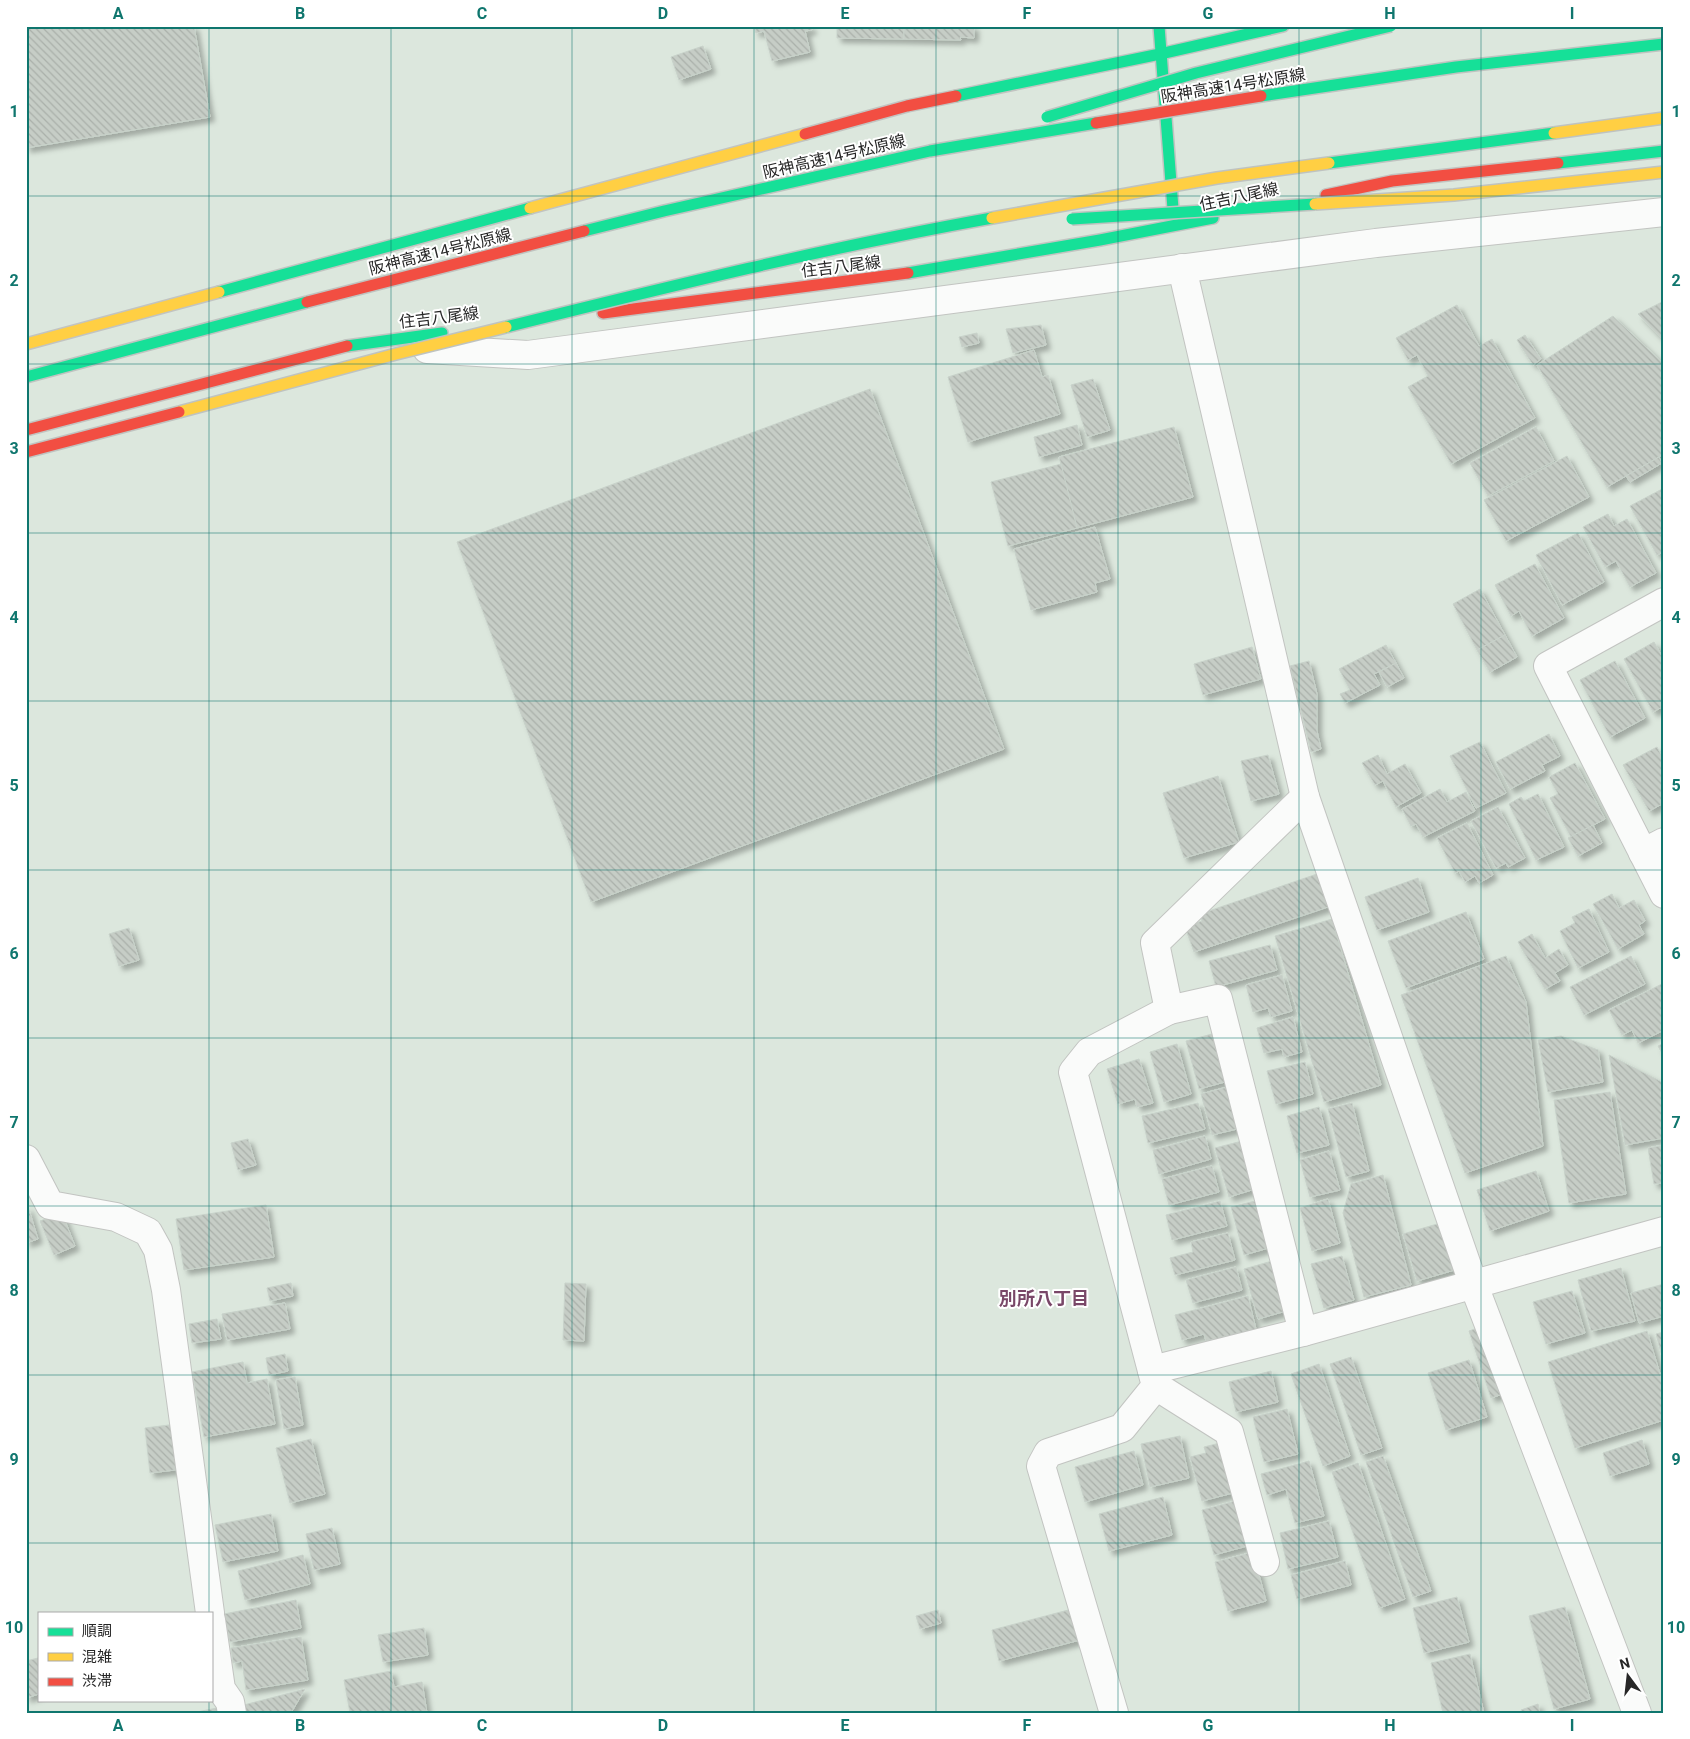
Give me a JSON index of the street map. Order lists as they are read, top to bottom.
{
  "streets": {
    "main road": ["阪神高速14号松原線", "住吉八尾線"]
  },
  "districts": ["別所八丁目"],
  "legend": ["順調", "混雑", "渋滞"],
  "north": "top",
  "grid": {
    "columns": [
      "A",
      "B",
      "C",
      "D",
      "E",
      "F",
      "G",
      "H",
      "I"
    ],
    "rows": [
      "1",
      "2",
      "3",
      "4",
      "5",
      "6",
      "7",
      "8",
      "9",
      "10"
    ]
  }
}
